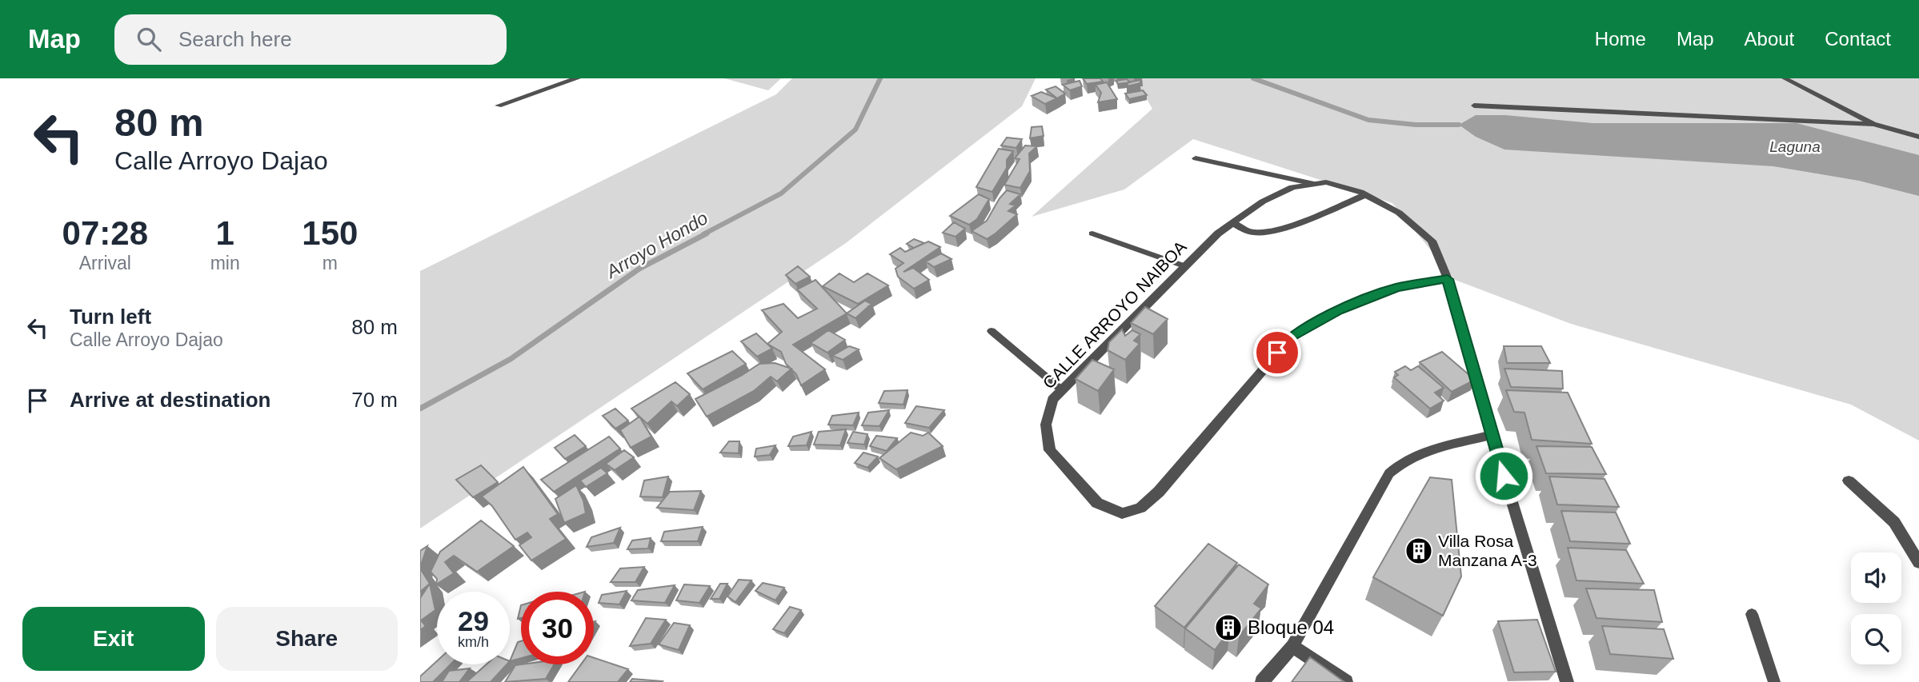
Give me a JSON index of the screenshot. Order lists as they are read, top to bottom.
{
  "streets": {
    "street": ["CALLE ARROYO NAIBOA"]
  },
  "water": ["Laguna", "Arroyo Hondo"],
  "places": {
    "building": ["Villa Rosa Manzana A-3", "Bloque 04"]
  },
  "page": {
    "header": "Map",
    "search": "Search here",
    "nav": [
      "Home",
      "Map",
      "About",
      "Contact"
    ],
    "turn": ["80 m", "Calle Arroyo Dajao"],
    "eta": [
      "07:28",
      "Arrival",
      "1",
      "min",
      "150",
      "m"
    ],
    "list": [
      {
        "name": "Turn left",
        "note": "Calle Arroyo Dajao",
        "value": "80 m"
      },
      {
        "name": "Arrive at destination",
        "value": "70 m"
      }
    ],
    "speed": "29 km/h",
    "limit": "30",
    "buttons": ["Exit", "Share"]
  }
}
